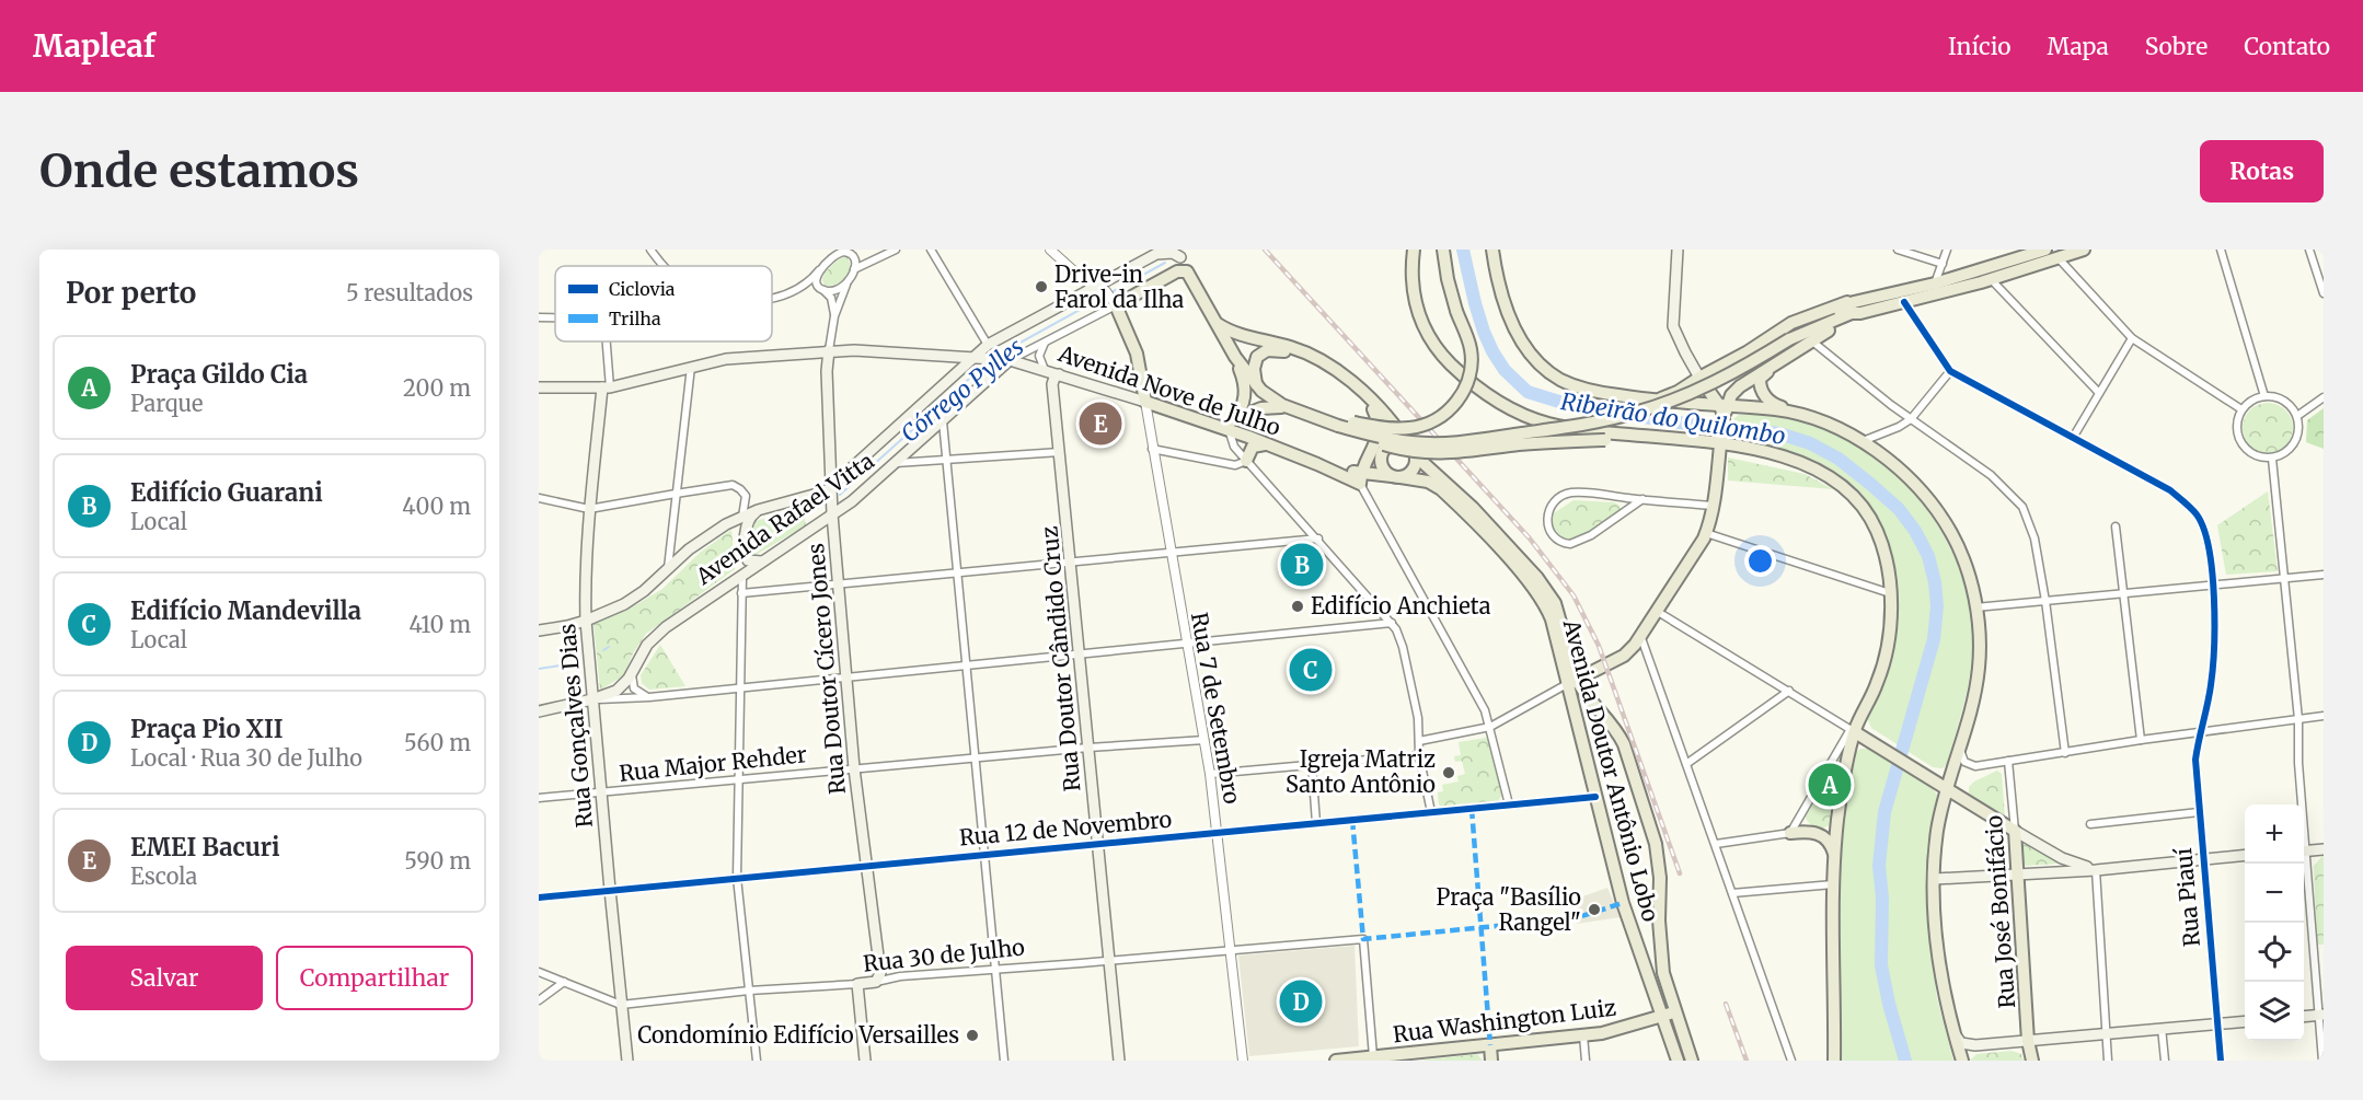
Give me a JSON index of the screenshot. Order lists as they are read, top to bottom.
{
  "streets": {
    "main road": [
      "Avenida Nove de Julho",
      "Avenida Rafael Vitta",
      "Rua Doutor Cândido Cruz",
      "Rua Doutor Cícero Jones",
      "Rua Gonçalves Dias",
      "Avenida Doutor Antônio Lobo",
      "Rua José Bonifácio",
      "Rua 30 de Julho",
      "Rua Washington Luiz"
    ],
    "street": [
      "Rua 7 de Setembro",
      "Rua Major Rehder",
      "Rua 12 de Novembro",
      "Rua Piauí"
    ]
  },
  "crossings": [
    ["Avenida Nove de Julho", "Avenida Rafael Vitta"],
    ["Avenida Nove de Julho", "Rua Doutor Cândido Cruz"],
    ["Avenida Nove de Julho", "Rua Doutor Cícero Jones"],
    ["Avenida Nove de Julho", "Rua 7 de Setembro"],
    ["Avenida Nove de Julho", "Rua Gonçalves Dias"],
    ["Avenida Nove de Julho", "Avenida Doutor Antônio Lobo"],
    ["Avenida Rafael Vitta", "Rua Doutor Cícero Jones"],
    ["Avenida Rafael Vitta", "Rua Gonçalves Dias"],
    ["Rua Doutor Cândido Cruz", "Rua Major Rehder"],
    ["Rua Doutor Cândido Cruz", "Rua 12 de Novembro"],
    ["Rua Doutor Cândido Cruz", "Rua 30 de Julho"],
    ["Rua Doutor Cícero Jones", "Rua Major Rehder"],
    ["Rua Doutor Cícero Jones", "Rua 12 de Novembro"],
    ["Rua Doutor Cícero Jones", "Rua 30 de Julho"],
    ["Rua 7 de Setembro", "Rua Major Rehder"],
    ["Rua 7 de Setembro", "Rua 12 de Novembro"],
    ["Rua 7 de Setembro", "Rua 30 de Julho"],
    ["Rua Gonçalves Dias", "Rua Major Rehder"],
    ["Rua Gonçalves Dias", "Rua 12 de Novembro"],
    ["Rua Gonçalves Dias", "Rua 30 de Julho"],
    ["Avenida Doutor Antônio Lobo", "Rua 12 de Novembro"],
    ["Avenida Doutor Antônio Lobo", "Rua Washington Luiz"],
    ["Rua 30 de Julho", "Rua Washington Luiz"]
  ],
  "water": ["Córrego Pylles", "Ribeirão do Quilombo"],
  "places": [
    "Drive-in Farol da Ilha",
    "Edifício Anchieta",
    "Igreja Matriz Santo Antônio",
    "Praça \"Basílio Rangel\"",
    "Condomínio Edifício Versailles"
  ],
  "legend": ["Ciclovia", "Trilha"],
  "page": {
    "header": "Mapleaf",
    "nav": [
      "Início",
      "Mapa",
      "Sobre",
      "Contato"
    ],
    "buttons": [
      "Rotas",
      ["Salvar", "Compartilhar"]
    ],
    "title": "Onde estamos",
    "heading": ["Por perto", "5 resultados"],
    "list": [
      {
        "mark": "A",
        "name": "Praça Gildo Cia",
        "note": "Parque",
        "value": "200 m"
      },
      {
        "mark": "B",
        "name": "Edifício Guarani",
        "note": "Local",
        "value": "400 m"
      },
      {
        "mark": "C",
        "name": "Edifício Mandevilla",
        "note": "Local",
        "value": "410 m"
      },
      {
        "mark": "D",
        "name": "Praça Pio XII",
        "note": "Local · Rua 30 de Julho",
        "value": "560 m"
      },
      {
        "mark": "E",
        "name": "EMEI Bacuri",
        "note": "Escola",
        "value": "590 m"
      }
    ],
    "pins": [
      "E",
      "B",
      "C",
      "A",
      "D"
    ],
    "map_buttons": ["+", "−"]
  }
}
